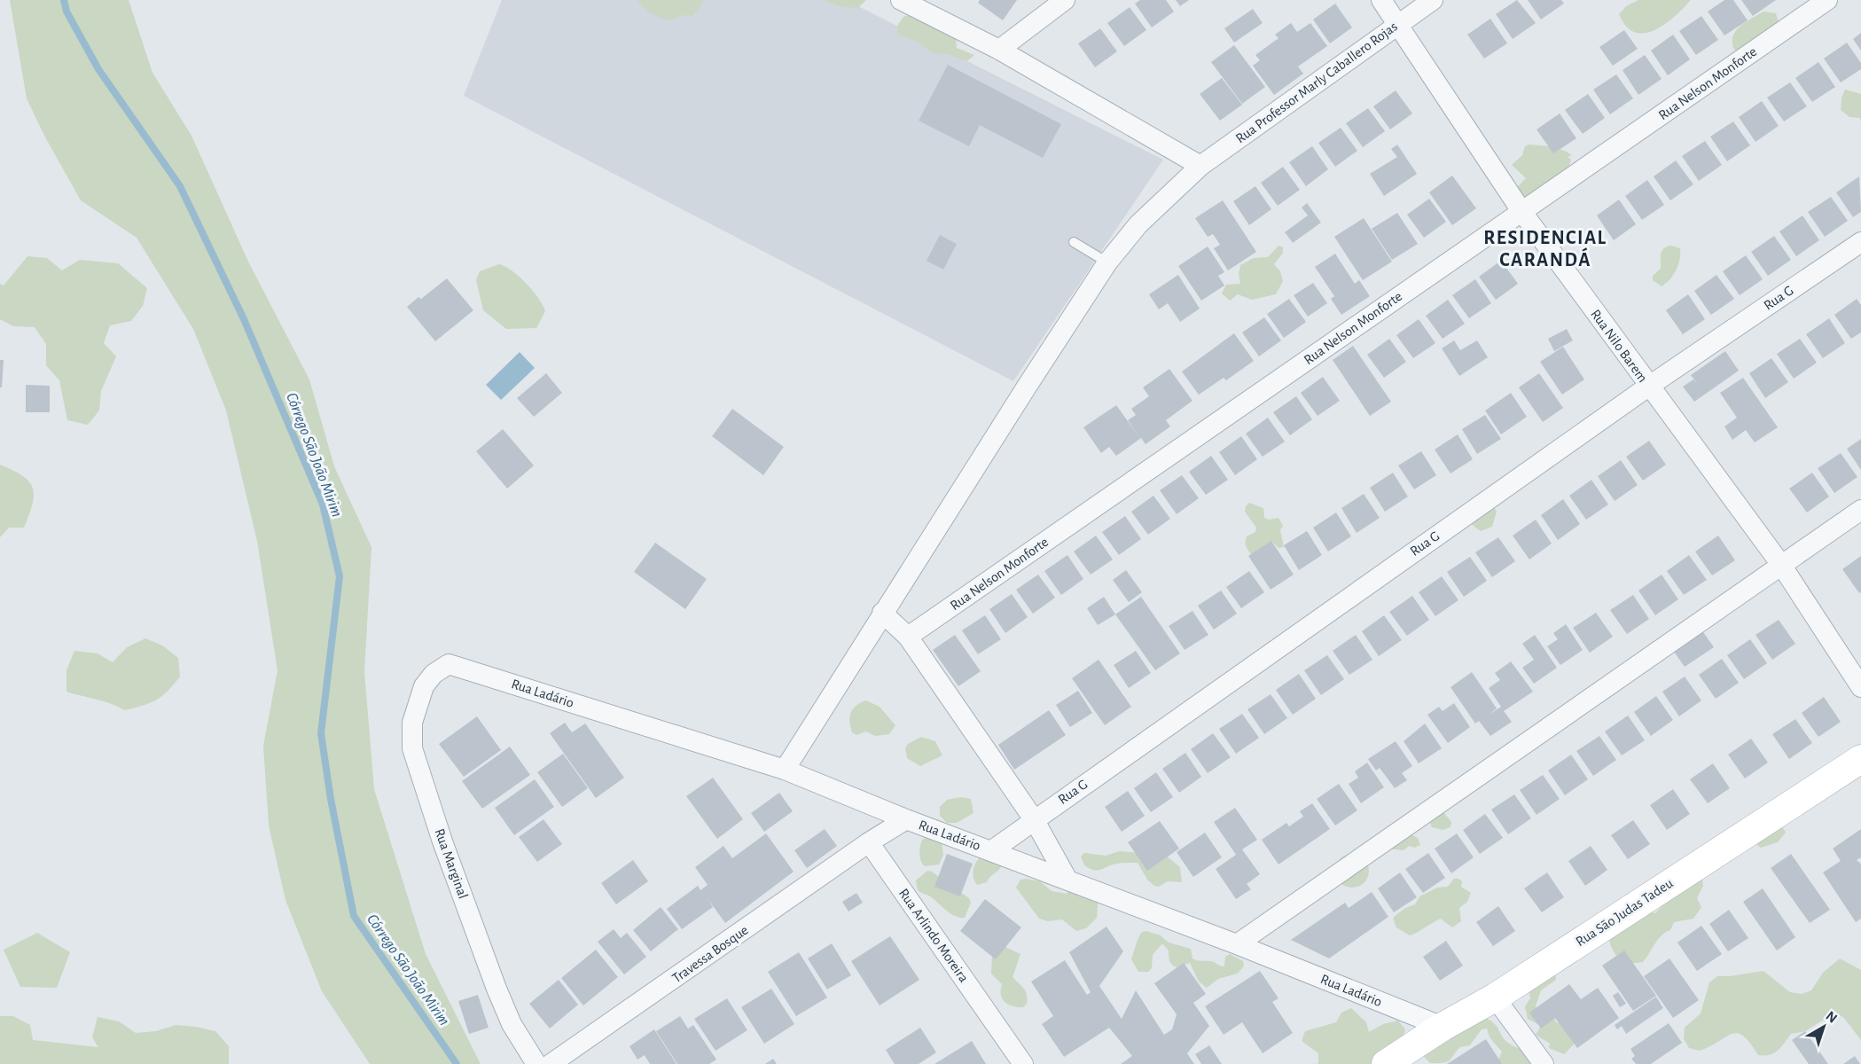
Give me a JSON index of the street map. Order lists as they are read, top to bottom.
{
  "streets": {
    "street": [
      "Rua Professor Marly Caballero Rojas",
      "Rua Nelson Monforte",
      "Rua G",
      "Rua Nilo Barem",
      "Rua Ladário",
      "Rua Marginal",
      "Rua São Judas Tadeu",
      "Rua Arlindo Moreira",
      "Travessa Bosque"
    ]
  },
  "crossings": [
    ["Rua Professor Marly Caballero Rojas", "Rua Nilo Barem"],
    ["Rua Professor Marly Caballero Rojas", "Rua Ladário"],
    ["Rua Nelson Monforte", "Rua Nilo Barem"],
    ["Rua G", "Rua Nilo Barem"],
    ["Rua G", "Rua Ladário"],
    ["Rua Ladário", "Rua Marginal"],
    ["Rua Ladário", "Rua São Judas Tadeu"],
    ["Rua Arlindo Moreira", "Travessa Bosque"]
  ],
  "districts": ["RESIDENCIAL CARANDÁ"],
  "water": ["Córrego São João Mirim"],
  "north": "top right"
}
